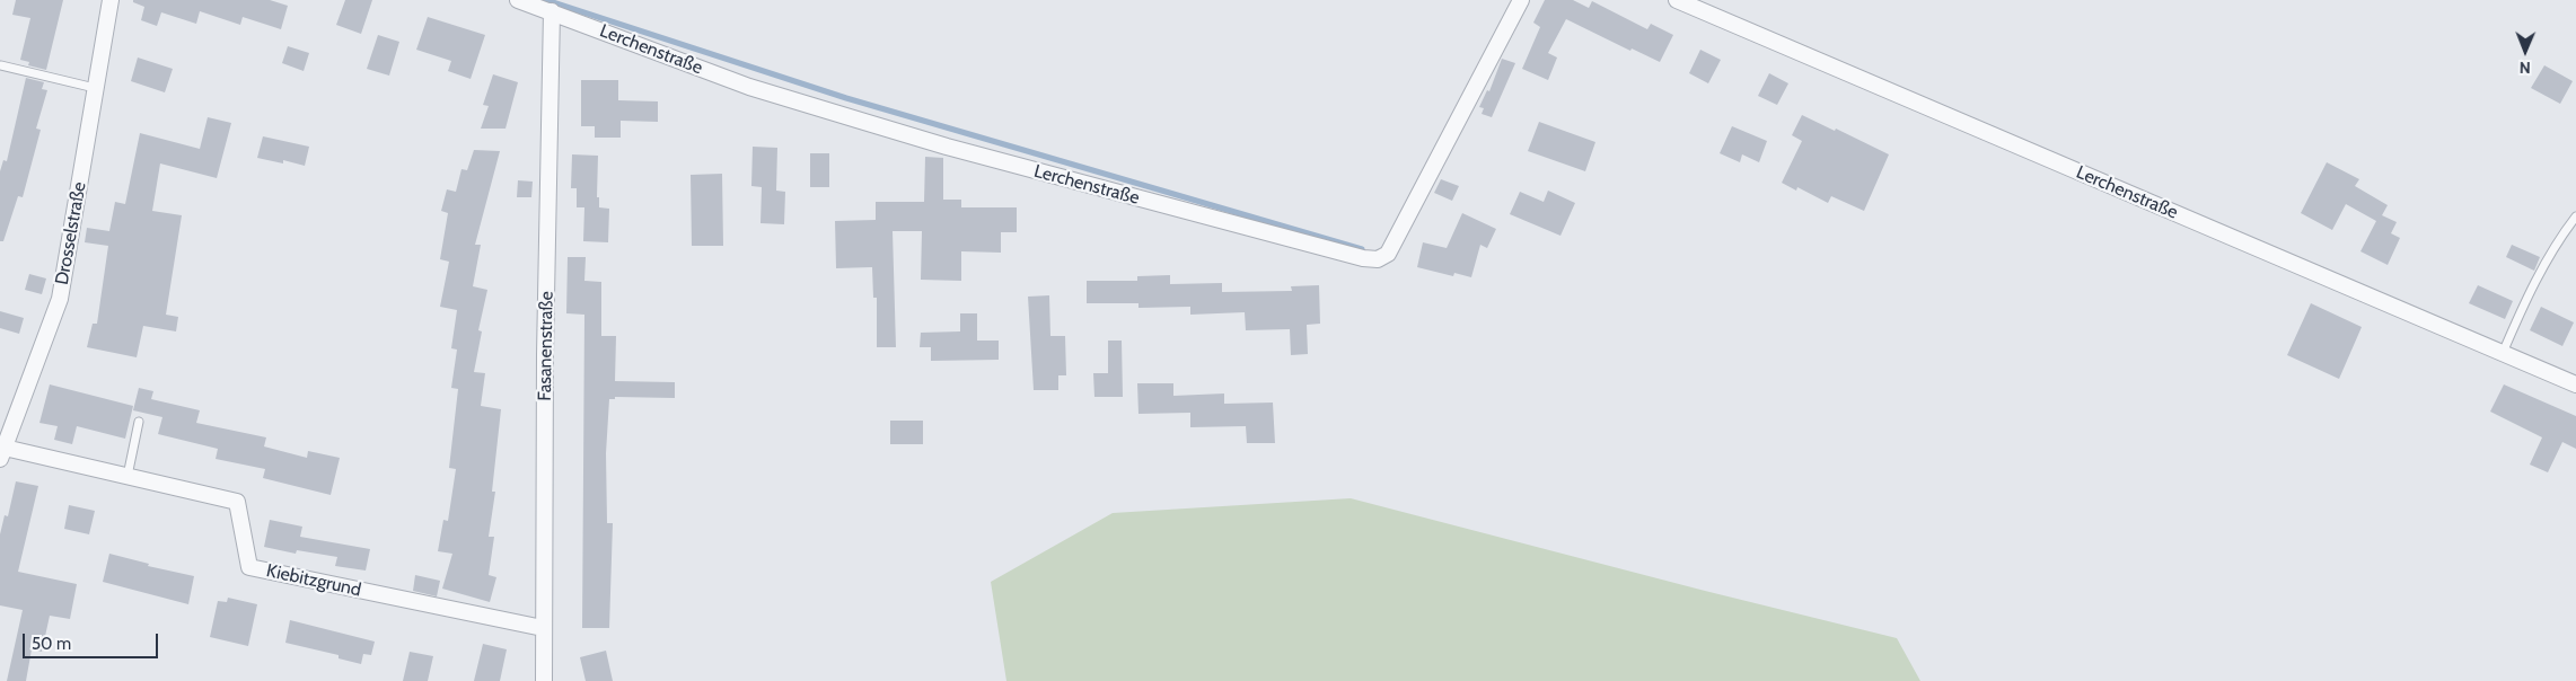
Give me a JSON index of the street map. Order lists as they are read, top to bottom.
{
  "streets": {
    "street": [
      "Lerchenstraße",
      "Drosselstraße",
      "Fasanenstraße",
      "Kiebitzgrund"
    ]
  },
  "crossings": [
    ["Lerchenstraße", "Fasanenstraße"],
    ["Drosselstraße", "Kiebitzgrund"],
    ["Fasanenstraße", "Kiebitzgrund"]
  ],
  "scale_bar": "50 m",
  "north": "bottom"
}
